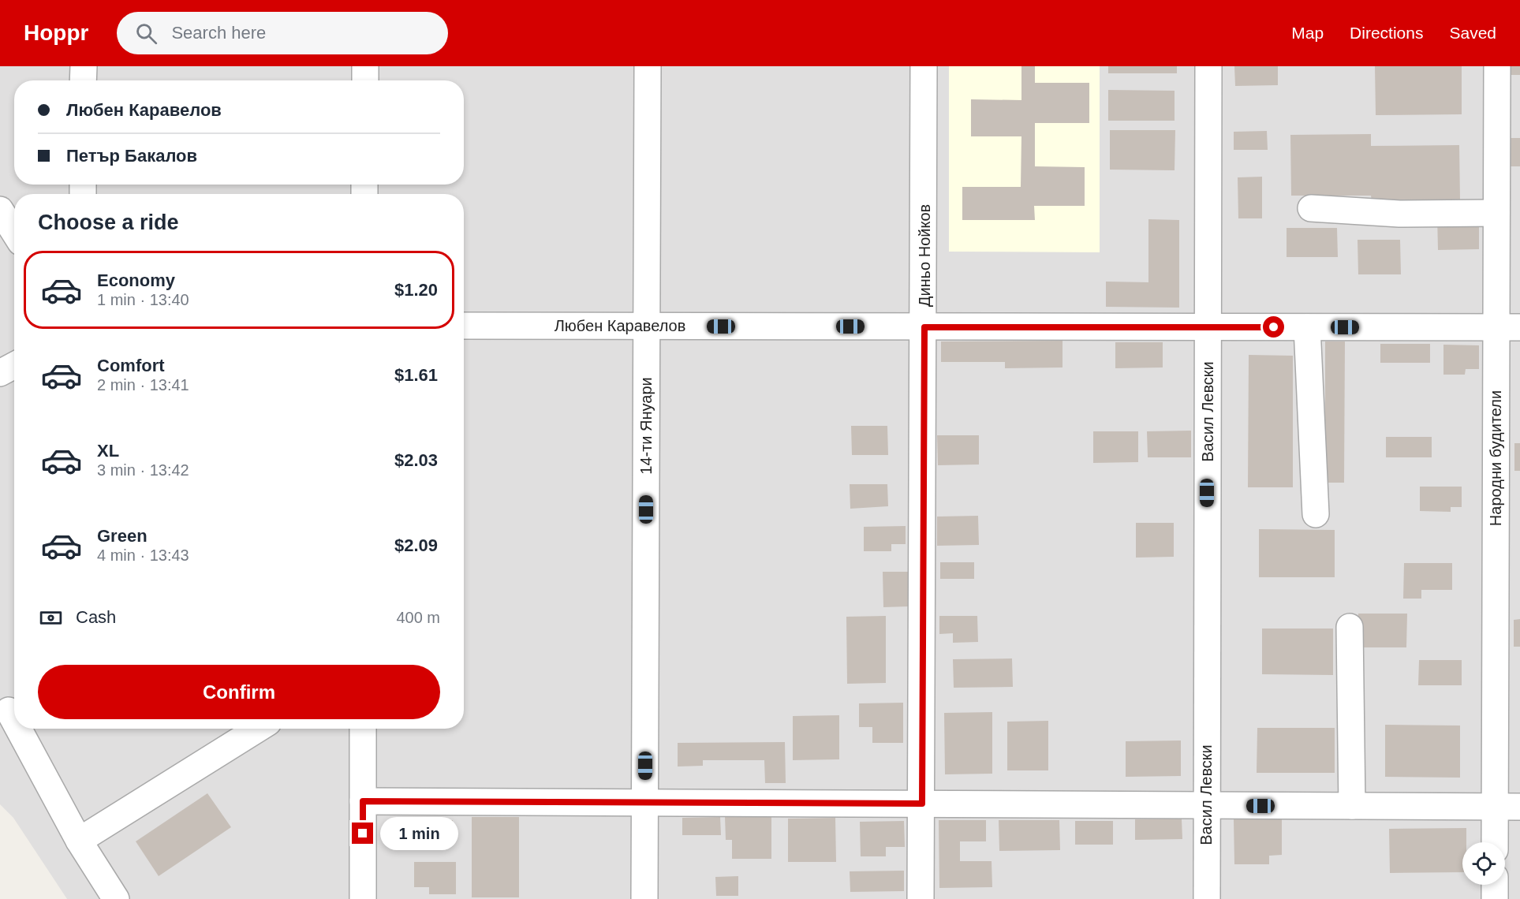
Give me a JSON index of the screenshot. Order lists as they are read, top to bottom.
{
  "streets": {
    "street": [
      "Диньо Нойков",
      "Любен Каравелов",
      "Васил Левски",
      "14-ти Януари",
      "Народни будители"
    ]
  },
  "crossings": [
    ["Диньо Нойков", "Любен Каравелов"],
    ["Любен Каравелов", "Васил Левски"],
    ["Любен Каравелов", "14-ти Януари"],
    ["Любен Каравелов", "Народни будители"]
  ],
  "page": {
    "header": "Hoppr",
    "search": "Search here",
    "nav": ["Map", "Directions", "Saved"],
    "banner": ["Любен Каравелов", "Петър Бакалов"],
    "heading": "Choose a ride",
    "list": [
      {
        "name": "Economy",
        "note": "1 min · 13:40",
        "value": "$1.20"
      },
      {
        "name": "Comfort",
        "note": "2 min · 13:41",
        "value": "$1.61"
      },
      {
        "name": "XL",
        "note": "3 min · 13:42",
        "value": "$2.03"
      },
      {
        "name": "Green",
        "note": "4 min · 13:43",
        "value": "$2.09"
      }
    ],
    "pay": ["Cash", "400 m"],
    "buttons": "Confirm",
    "bubble": "1 min"
  }
}
